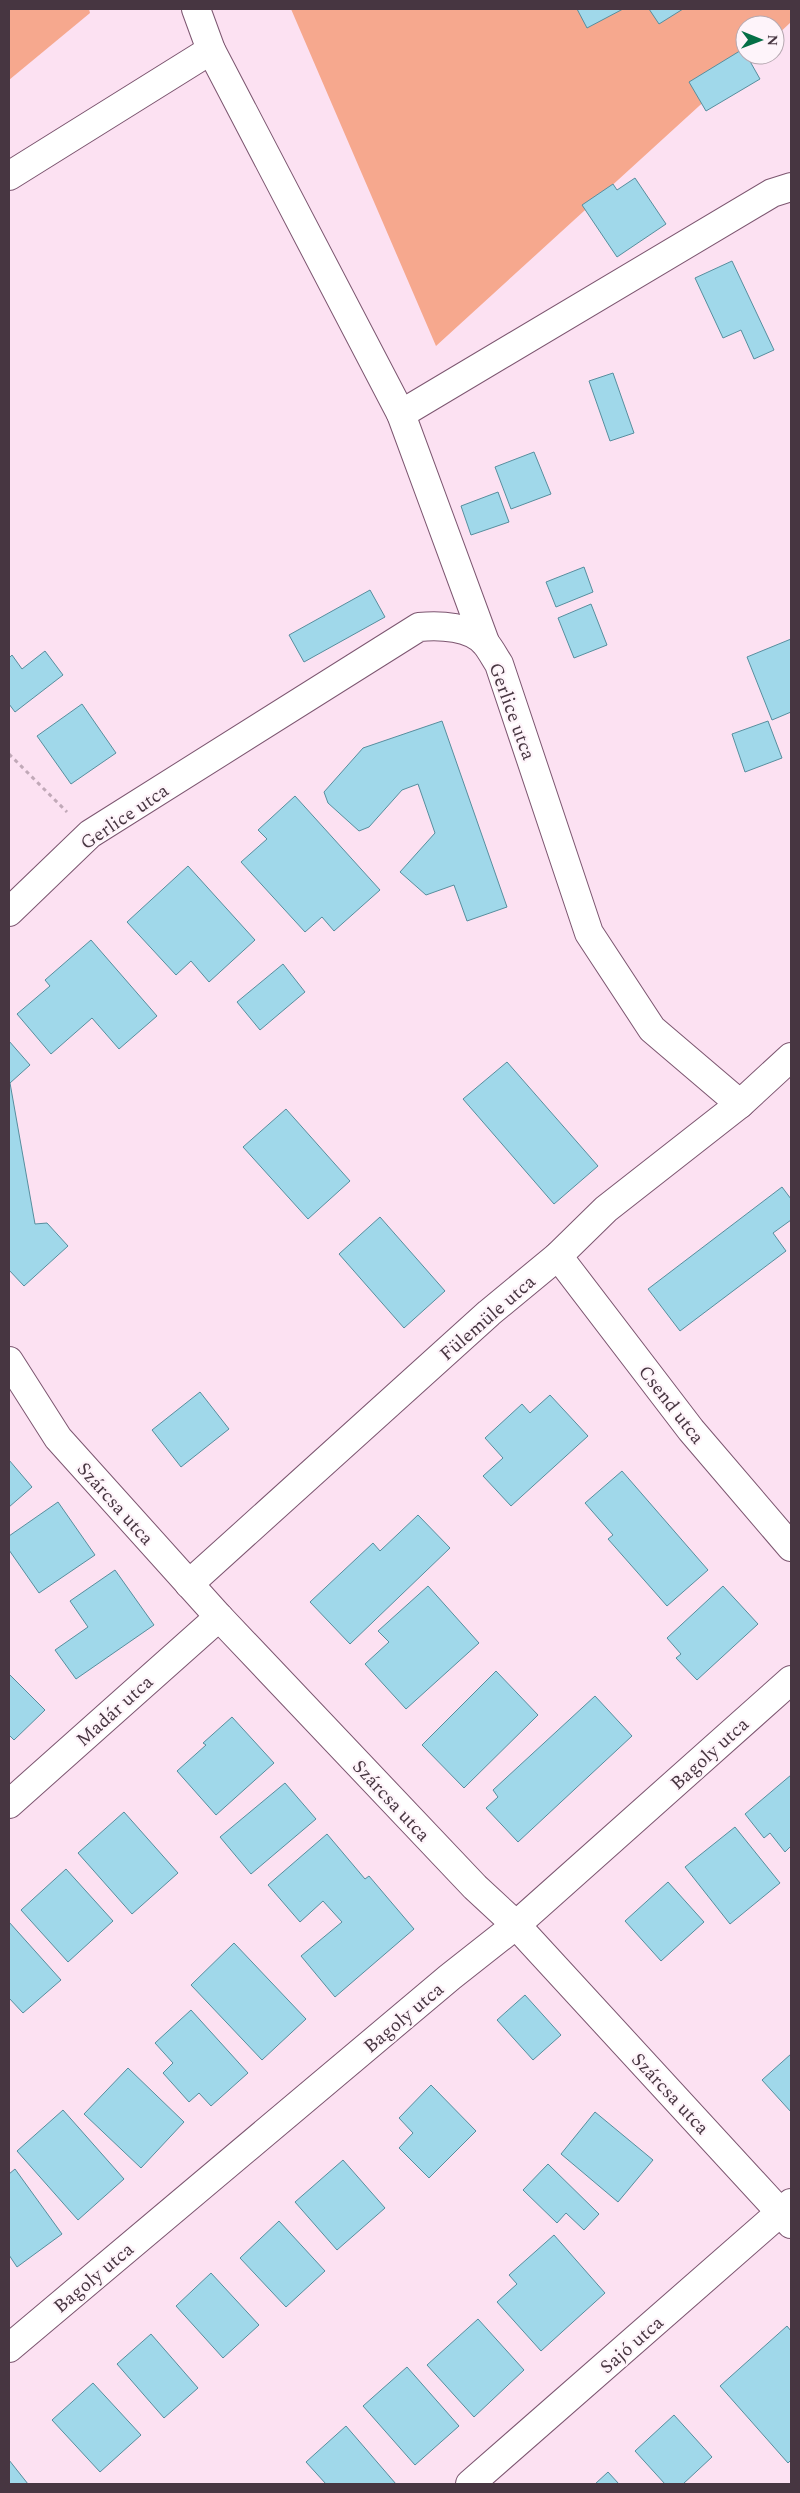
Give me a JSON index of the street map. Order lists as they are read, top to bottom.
{
  "streets": {
    "street": [
      "Gerlice utca",
      "Fülemüle utca",
      "Csend utca",
      "Szárcsa utca",
      "Madár utca",
      "Bagoly utca",
      "Sajó utca"
    ]
  },
  "crossings": [
    ["Gerlice utca", "Fülemüle utca"],
    ["Fülemüle utca", "Csend utca"],
    ["Fülemüle utca", "Szárcsa utca"],
    ["Szárcsa utca", "Madár utca"],
    ["Szárcsa utca", "Bagoly utca"],
    ["Szárcsa utca", "Sajó utca"]
  ],
  "north": "right"
}
